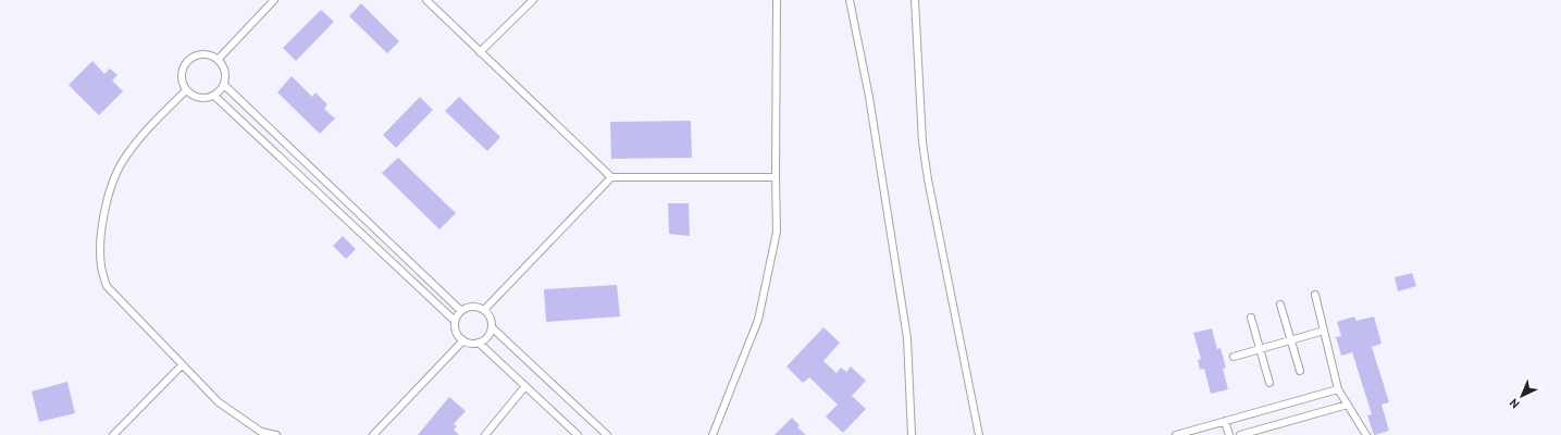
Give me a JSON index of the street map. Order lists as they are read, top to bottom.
{
  "north": "bottom left"
}
